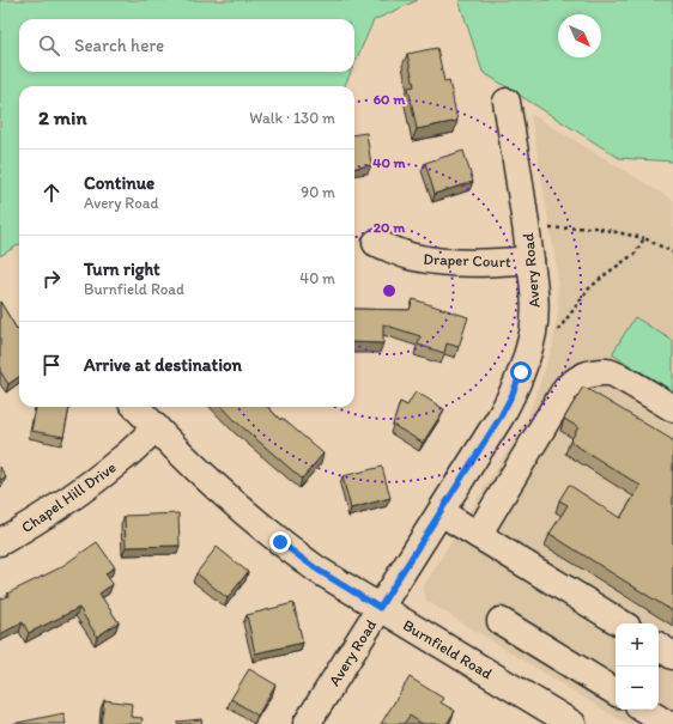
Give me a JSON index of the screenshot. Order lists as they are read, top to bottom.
{
  "streets": {
    "street": [
      "Draper Court",
      "Avery Road",
      "Chapel Hill Drive",
      "Burnfield Road"
    ]
  },
  "crossings": [
    ["Draper Court", "Avery Road"],
    ["Avery Road", "Burnfield Road"],
    ["Chapel Hill Drive", "Burnfield Road"]
  ],
  "north": "bottom right",
  "page": {
    "search": "Search here",
    "heading": ["2 min", "Walk · 130 m"],
    "list": [
      ["Continue", "Avery Road", "90 m"],
      ["Turn right", "Burnfield Road", "40 m"],
      "Arrive at destination"
    ],
    "map_buttons": ["+", "−"]
  },
  "rings": ["60 m", "40 m", "20 m"]
}
